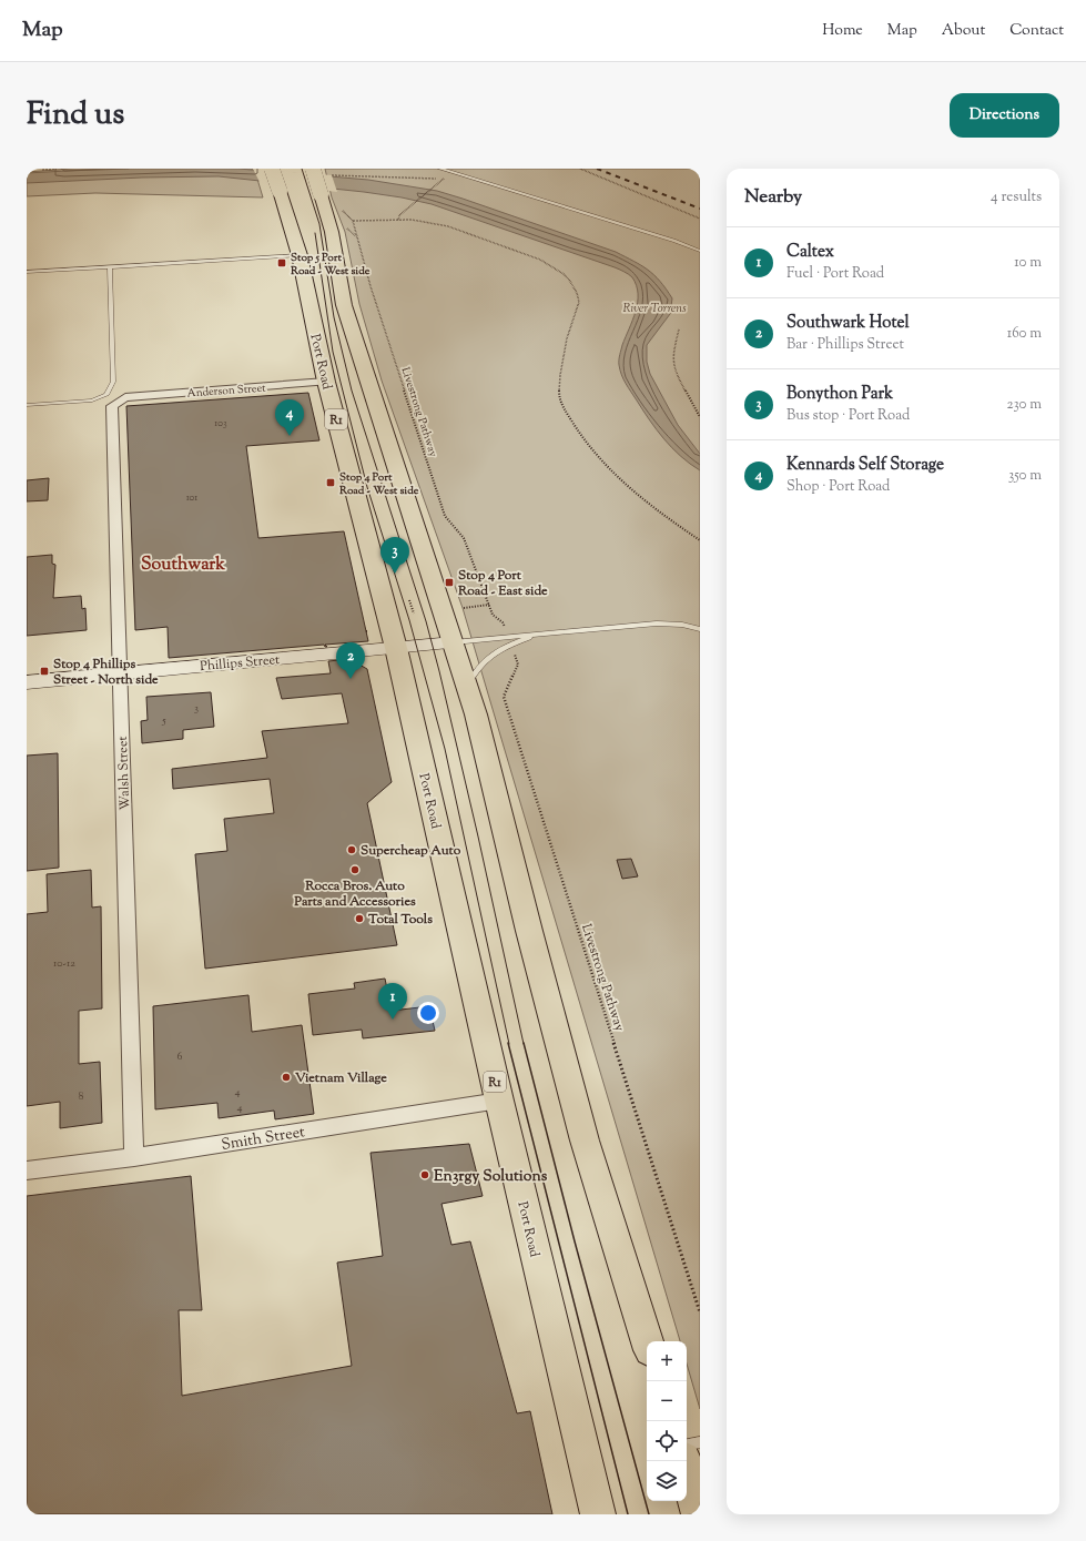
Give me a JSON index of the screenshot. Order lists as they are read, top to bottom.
{
  "streets": {
    "highway": ["Port Road", "R1"],
    "street": [
      "Anderson Street",
      "Phillips Street",
      "Walsh Street",
      "Smith Street"
    ],
    "path": ["Livestrong Pathway"]
  },
  "crossings": [
    ["Port Road", "Anderson Street"],
    ["Port Road", "Phillips Street"],
    ["Port Road", "Smith Street"],
    ["Anderson Street", "Walsh Street"],
    ["Phillips Street", "Walsh Street"],
    ["Walsh Street", "Smith Street"]
  ],
  "districts": ["Southwark"],
  "water": ["River Torrens"],
  "places": {
    "transit": [
      "Stop 5 Port Road - West side",
      "Stop 4 Port Road - West side",
      "Stop 4 Port Road - East side",
      "Stop 4 Phillips Street - North side"
    ],
    "other": [
      "Supercheap Auto",
      "Rocca Bros. Auto Parts and Accessories",
      "Total Tools",
      "Vietnam Village",
      "En3rgy Solutions"
    ]
  },
  "house_numbers": [
    "103",
    "101",
    "3",
    "5",
    "10-12",
    "6",
    "4",
    "8",
    "4"
  ],
  "page": {
    "header": "Map",
    "nav": [
      "Home",
      "Map",
      "About",
      "Contact"
    ],
    "title": "Find us",
    "buttons": "Directions",
    "heading": ["Nearby", "4 results"],
    "list": [
      {
        "mark": "1",
        "name": "Caltex",
        "note": "Fuel · Port Road",
        "value": "10 m"
      },
      {
        "mark": "2",
        "name": "Southwark Hotel",
        "note": "Bar · Phillips Street",
        "value": "160 m"
      },
      {
        "mark": "3",
        "name": "Bonython Park",
        "note": "Bus stop · Port Road",
        "value": "230 m"
      },
      {
        "mark": "4",
        "name": "Kennards Self Storage",
        "note": "Shop · Port Road",
        "value": "350 m"
      }
    ],
    "pins": [
      "4",
      "3",
      "2",
      "1"
    ],
    "map_buttons": ["+", "−"]
  }
}
